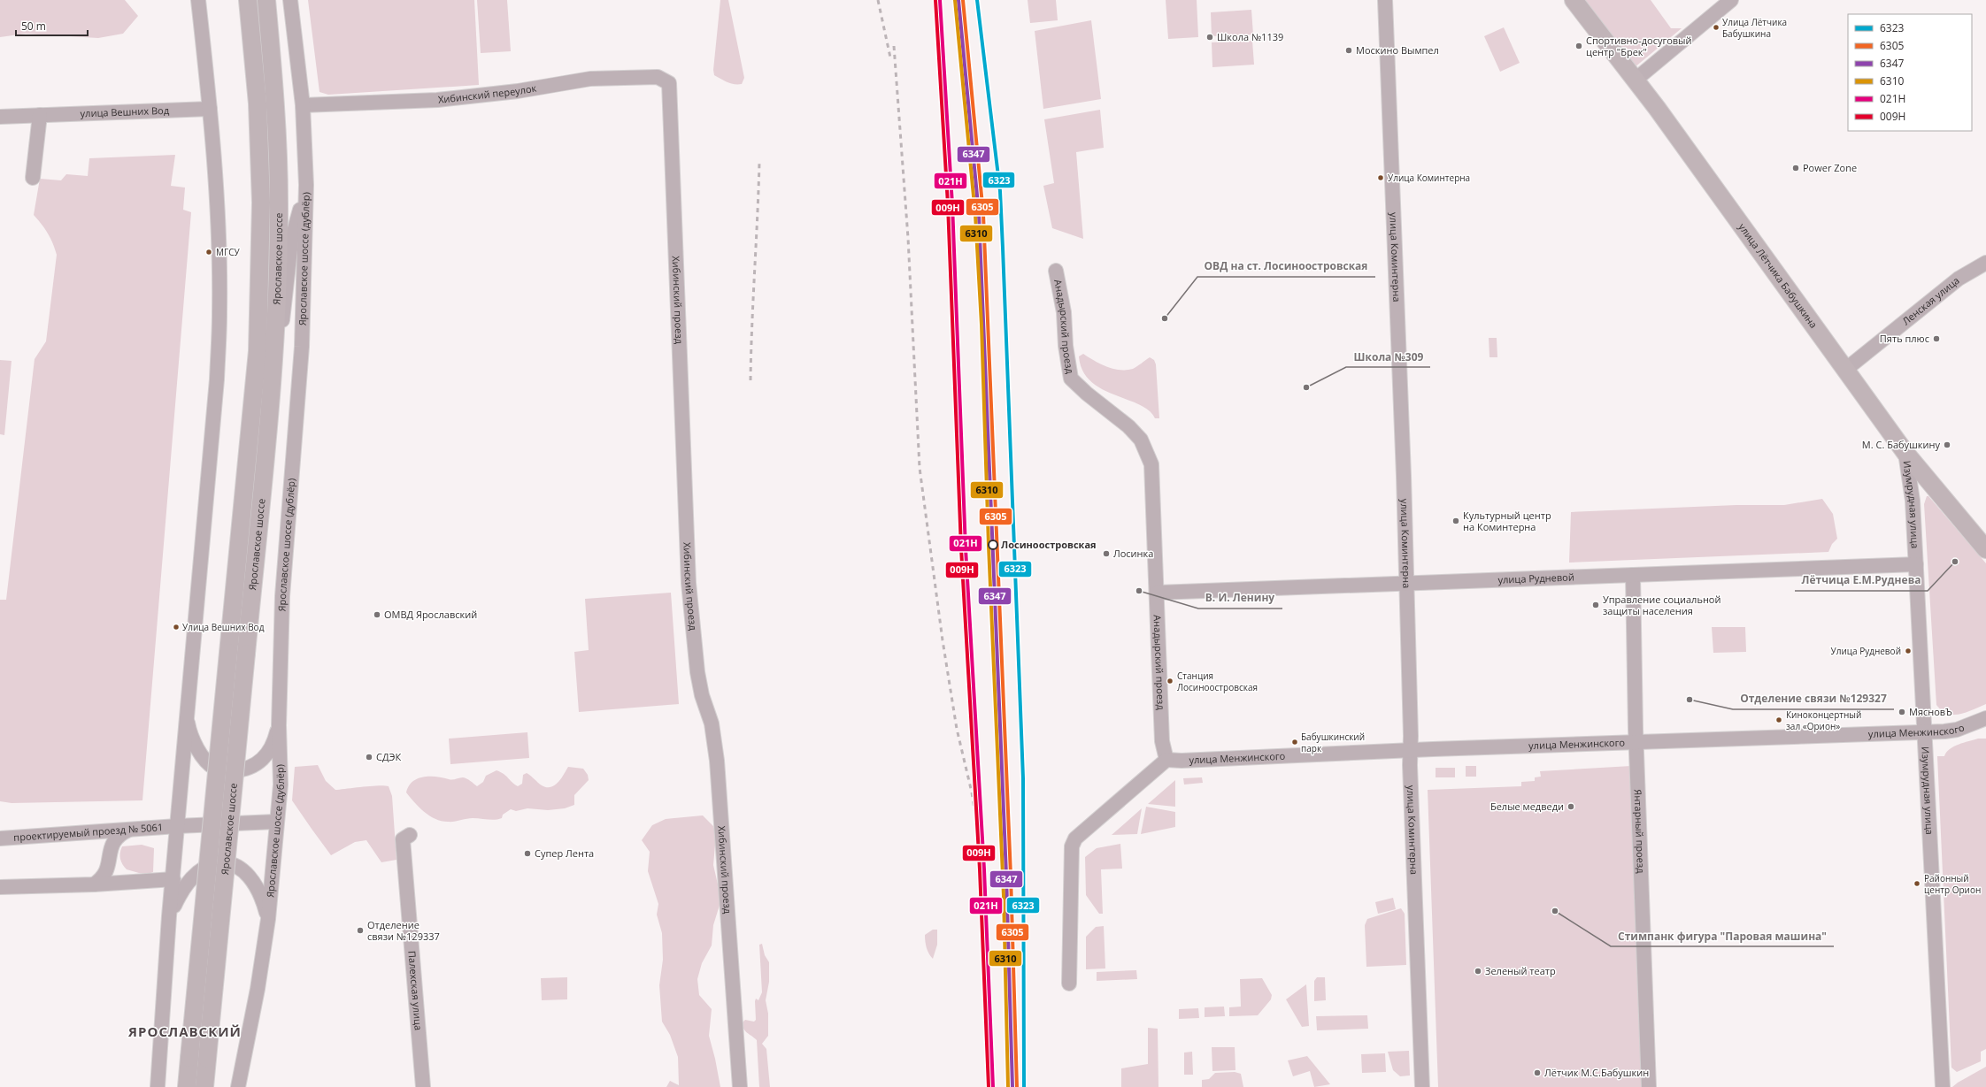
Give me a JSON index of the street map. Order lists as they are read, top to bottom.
{
  "streets": {
    "main road": ["Ярославское шоссе", "улица Лётчика Бабушкина"],
    "street": [
      "Хибинский переулок",
      "улица Вешних Вод",
      "улица Коминтерна",
      "Ярославское шоссе (дублёр)",
      "Хибинский проезд",
      "Ленская улица",
      "Анадырский проезд",
      "Изумрудная улица",
      "улица Рудневой",
      "улица Менжинского",
      "Янтарный проезд",
      "проектируемый проезд № 5061",
      "Палехская улица"
    ]
  },
  "crossings": [
    ["Хибинский переулок", "Ярославское шоссе (дублёр)"],
    ["Хибинский переулок", "Хибинский проезд"],
    ["улица Коминтерна", "улица Рудневой"],
    ["улица Коминтерна", "улица Менжинского"],
    ["Ярославское шоссе (дублёр)", "проектируемый проезд № 5061"],
    ["улица Лётчика Бабушкина", "Ленская улица"],
    ["улица Лётчика Бабушкина", "Изумрудная улица"],
    ["Анадырский проезд", "улица Рудневой"],
    ["Анадырский проезд", "улица Менжинского"],
    ["Изумрудная улица", "улица Рудневой"],
    ["Изумрудная улица", "улица Менжинского"],
    ["улица Рудневой", "Янтарный проезд"],
    ["улица Менжинского", "Янтарный проезд"]
  ],
  "districts": ["ЯРОСЛАВСКИЙ"],
  "places": [
    "Улица Лётчика Бабушкина",
    "Школа №1139",
    "Спортивно-досуговый центр \"Брек\"",
    "Москино Вымпел",
    "Power Zone",
    "Улица Коминтерна",
    "МГСУ",
    "ОВД на ст. Лосиноостровская",
    "Пять плюс",
    "Школа №309",
    "М. С. Бабушкину",
    "Культурный центр на Коминтерна",
    "Лосиноостровская",
    "Лосинка",
    "Лётчица Е.М.Руднева",
    "В. И. Ленину",
    "Управление социальной защиты населения",
    "ОМВД Ярославский",
    "Улица Вешних Вод",
    "Улица Рудневой",
    "Станция Лосиноостровская",
    "Отделение связи №129327",
    "МясновЪ",
    "Киноконцертный зал «Орион»",
    "Бабушкинский парк",
    "СДЭК",
    "Белые медведи",
    "Супер Лента",
    "Районный центр Орион",
    "Стимпанк фигура \"Паровая машина\"",
    "Отделение связи №129337",
    "Зеленый театр",
    "Лётчик М.С.Бабушкин"
  ],
  "lines": [
    "transit line 6323",
    "transit line 6305",
    "transit line 6347",
    "transit line 6310",
    "transit line 021Н",
    "transit line 009Н"
  ],
  "legend": [
    "6323",
    "6305",
    "6347",
    "6310",
    "021Н",
    "009Н"
  ],
  "scale_bar": "50 m"
}
